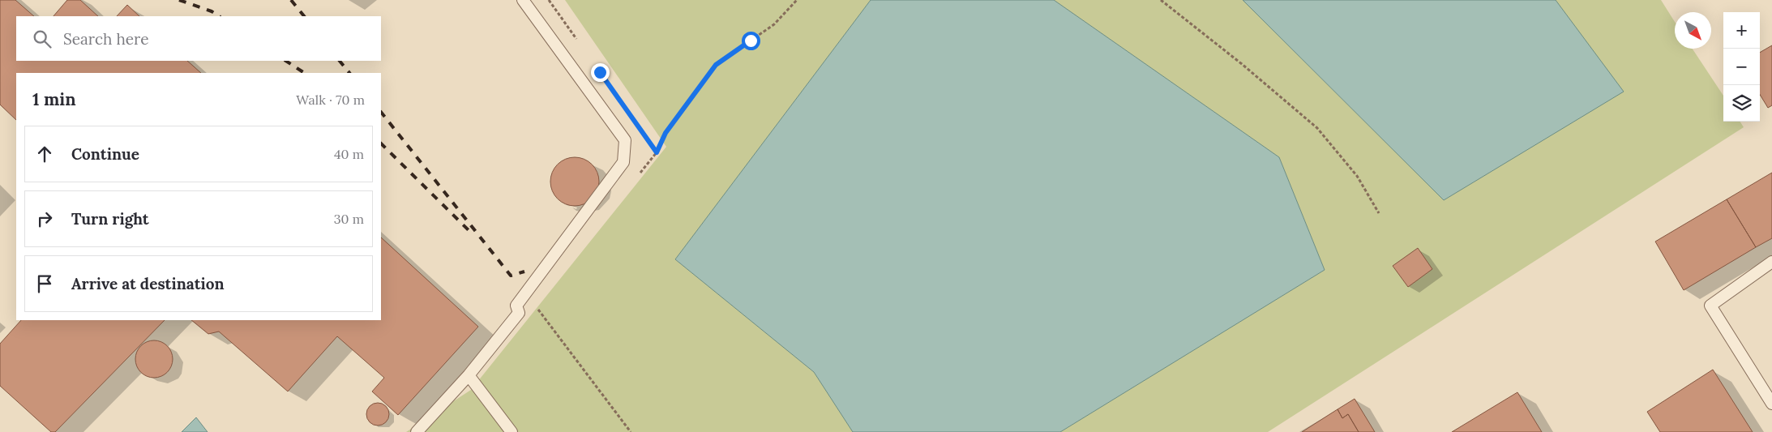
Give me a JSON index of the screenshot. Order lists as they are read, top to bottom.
{
  "north": "bottom right",
  "page": {
    "map_buttons": ["+", "−"],
    "search": "Search here",
    "heading": ["1 min", "Walk · 70 m"],
    "list": [
      ["Continue", "40 m"],
      ["Turn right", "30 m"],
      "Arrive at destination"
    ]
  }
}
